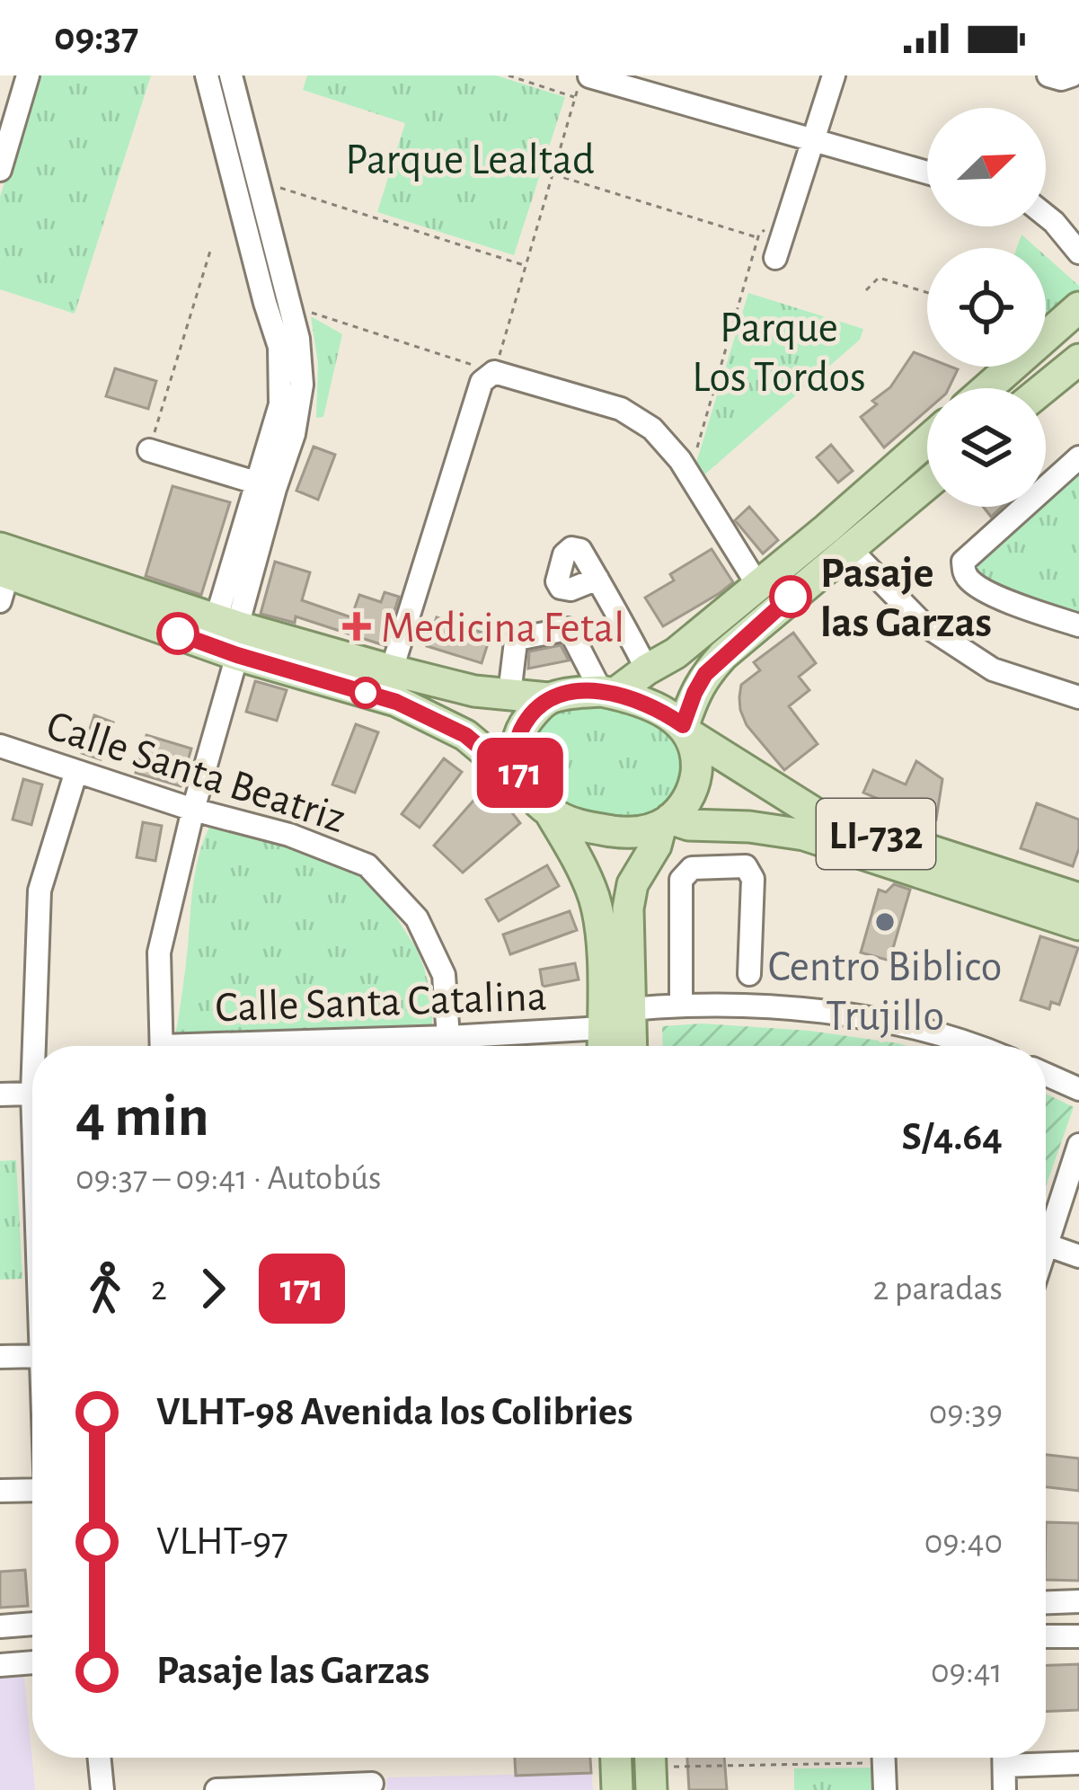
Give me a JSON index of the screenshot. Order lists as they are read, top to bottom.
{
  "streets": {
    "main road": ["LI-732"],
    "street": ["Calle Santa Beatriz", "Calle Santa Catalina"]
  },
  "crossings": [
    ["Calle Santa Beatriz", "Calle Santa Catalina"]
  ],
  "parks": ["Parque Lealtad", "Parque Los Tordos"],
  "places": {
    "other": ["Pasaje las Garzas", "Centro Biblico Trujillo"],
    "health": ["Medicina Fetal"]
  },
  "lines": ["bus line 171"],
  "north": "top right",
  "page": {
    "status": "09:37",
    "on_map": "171",
    "heading": ["4 min", "09:37 – 09:41 · Autobús", "S/4.64"],
    "legs": ["2", "171", "2 paradas"],
    "list": [
      {
        "name": "VLHT-98 Avenida los Colibries",
        "value": "09:39"
      },
      {
        "name": "VLHT-97",
        "value": "09:40"
      },
      {
        "name": "Pasaje las Garzas",
        "value": "09:41"
      }
    ]
  }
}
